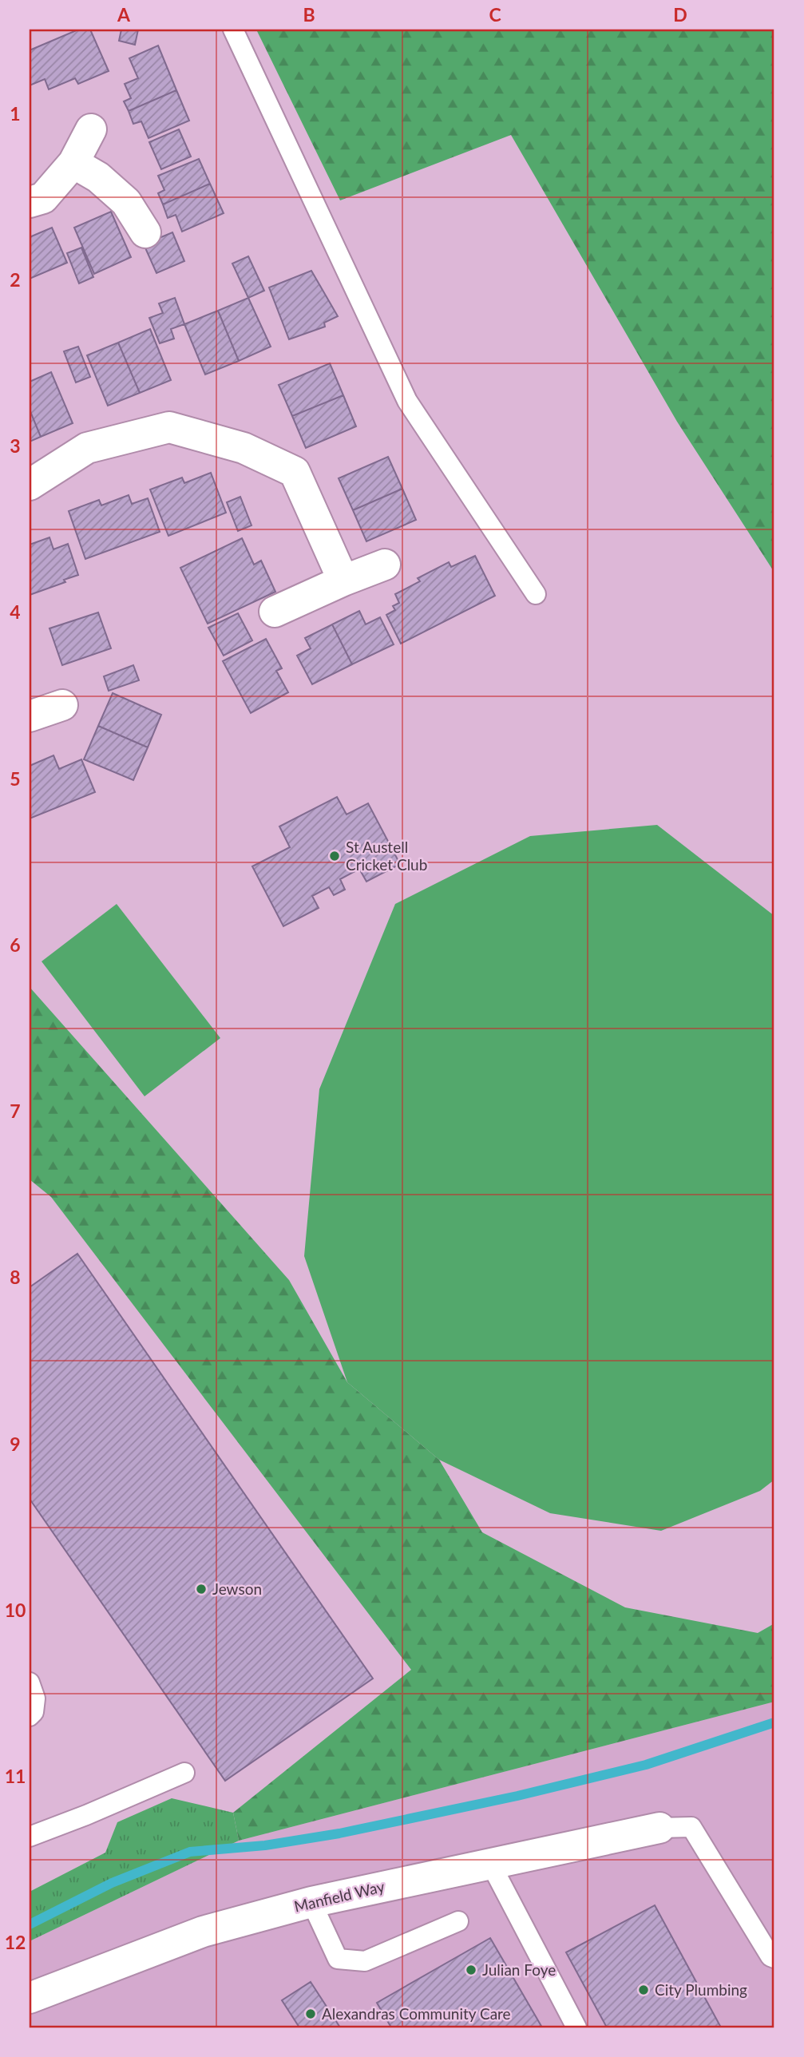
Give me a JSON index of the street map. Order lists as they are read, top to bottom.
{
  "streets": {
    "street": ["Manfield Way"]
  },
  "places": [
    "St Austell Cricket Club",
    "Jewson",
    "Julian Foye",
    "City Plumbing",
    "Alexandras Community Care"
  ],
  "grid": {
    "columns": [
      "A",
      "B",
      "C",
      "D"
    ],
    "rows": [
      "1",
      "2",
      "3",
      "4",
      "5",
      "6",
      "7",
      "8",
      "9",
      "10",
      "11",
      "12"
    ]
  }
}
